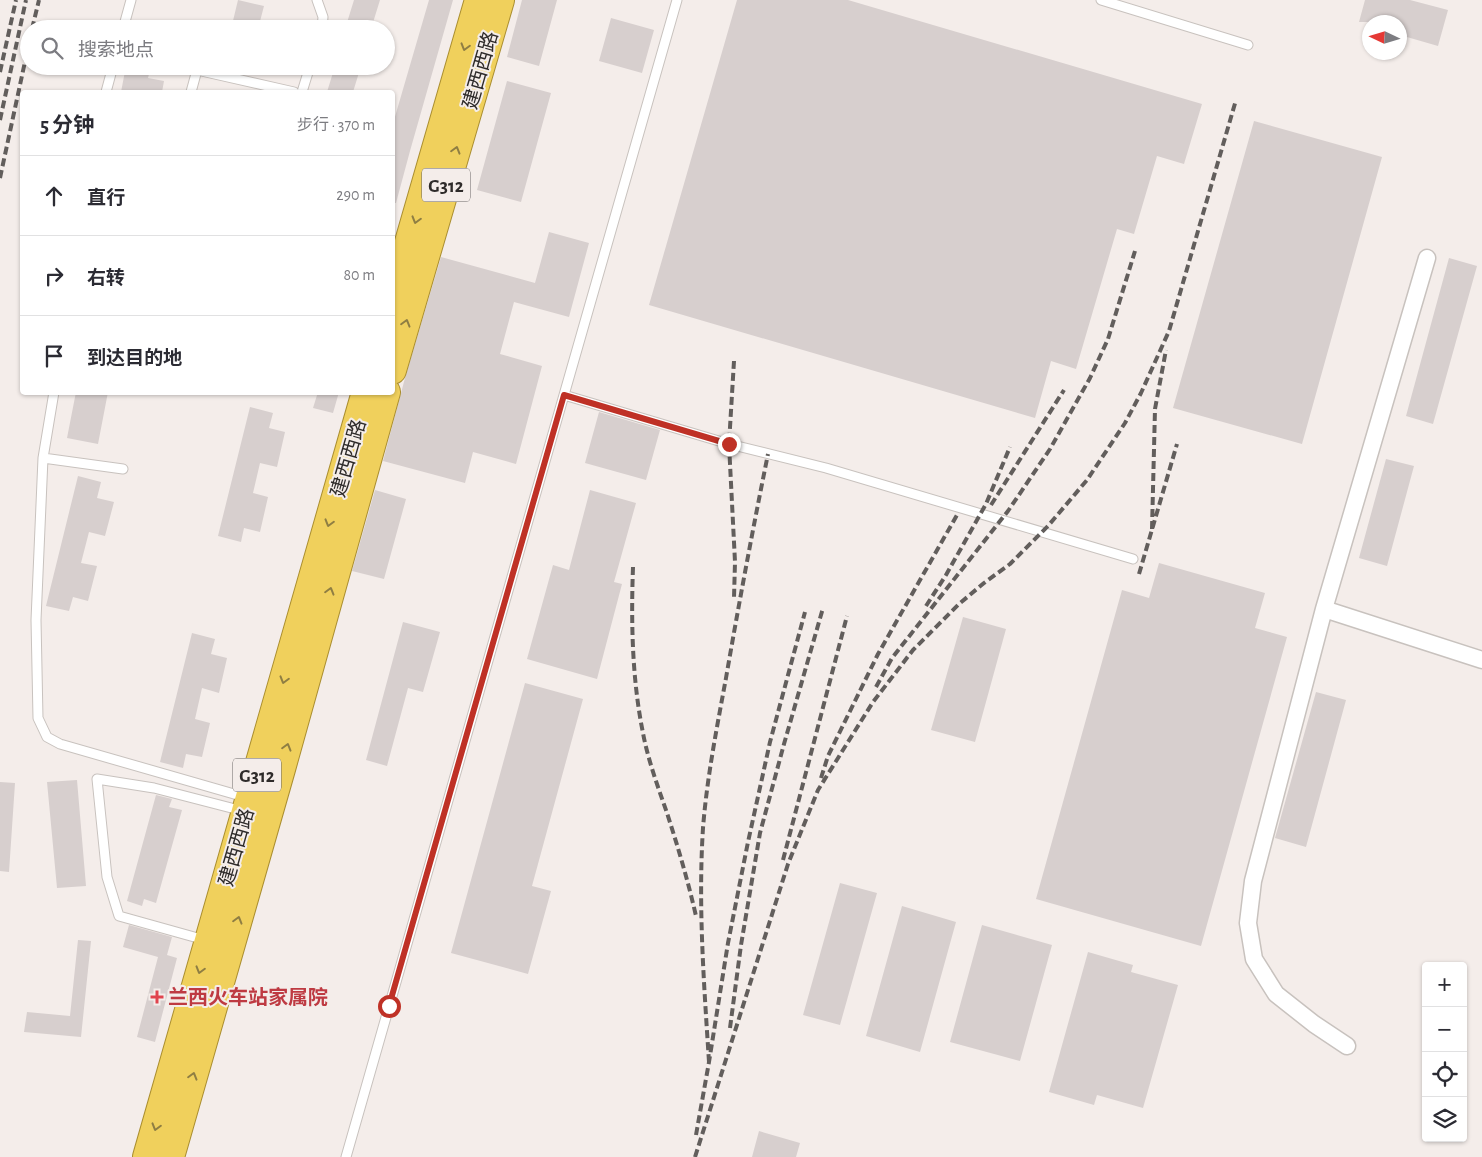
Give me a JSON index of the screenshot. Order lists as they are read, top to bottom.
{
  "streets": {
    "highway": ["建西西路", "G312"]
  },
  "places": {
    "health": ["兰西火车站家属院"]
  },
  "north": "left",
  "page": {
    "search": "搜索地点",
    "heading": ["5 分钟", "步行 · 370 m"],
    "list": [
      ["直行", "290 m"],
      ["右转", "80 m"],
      "到达目的地"
    ],
    "map_buttons": ["+", "−"]
  }
}
